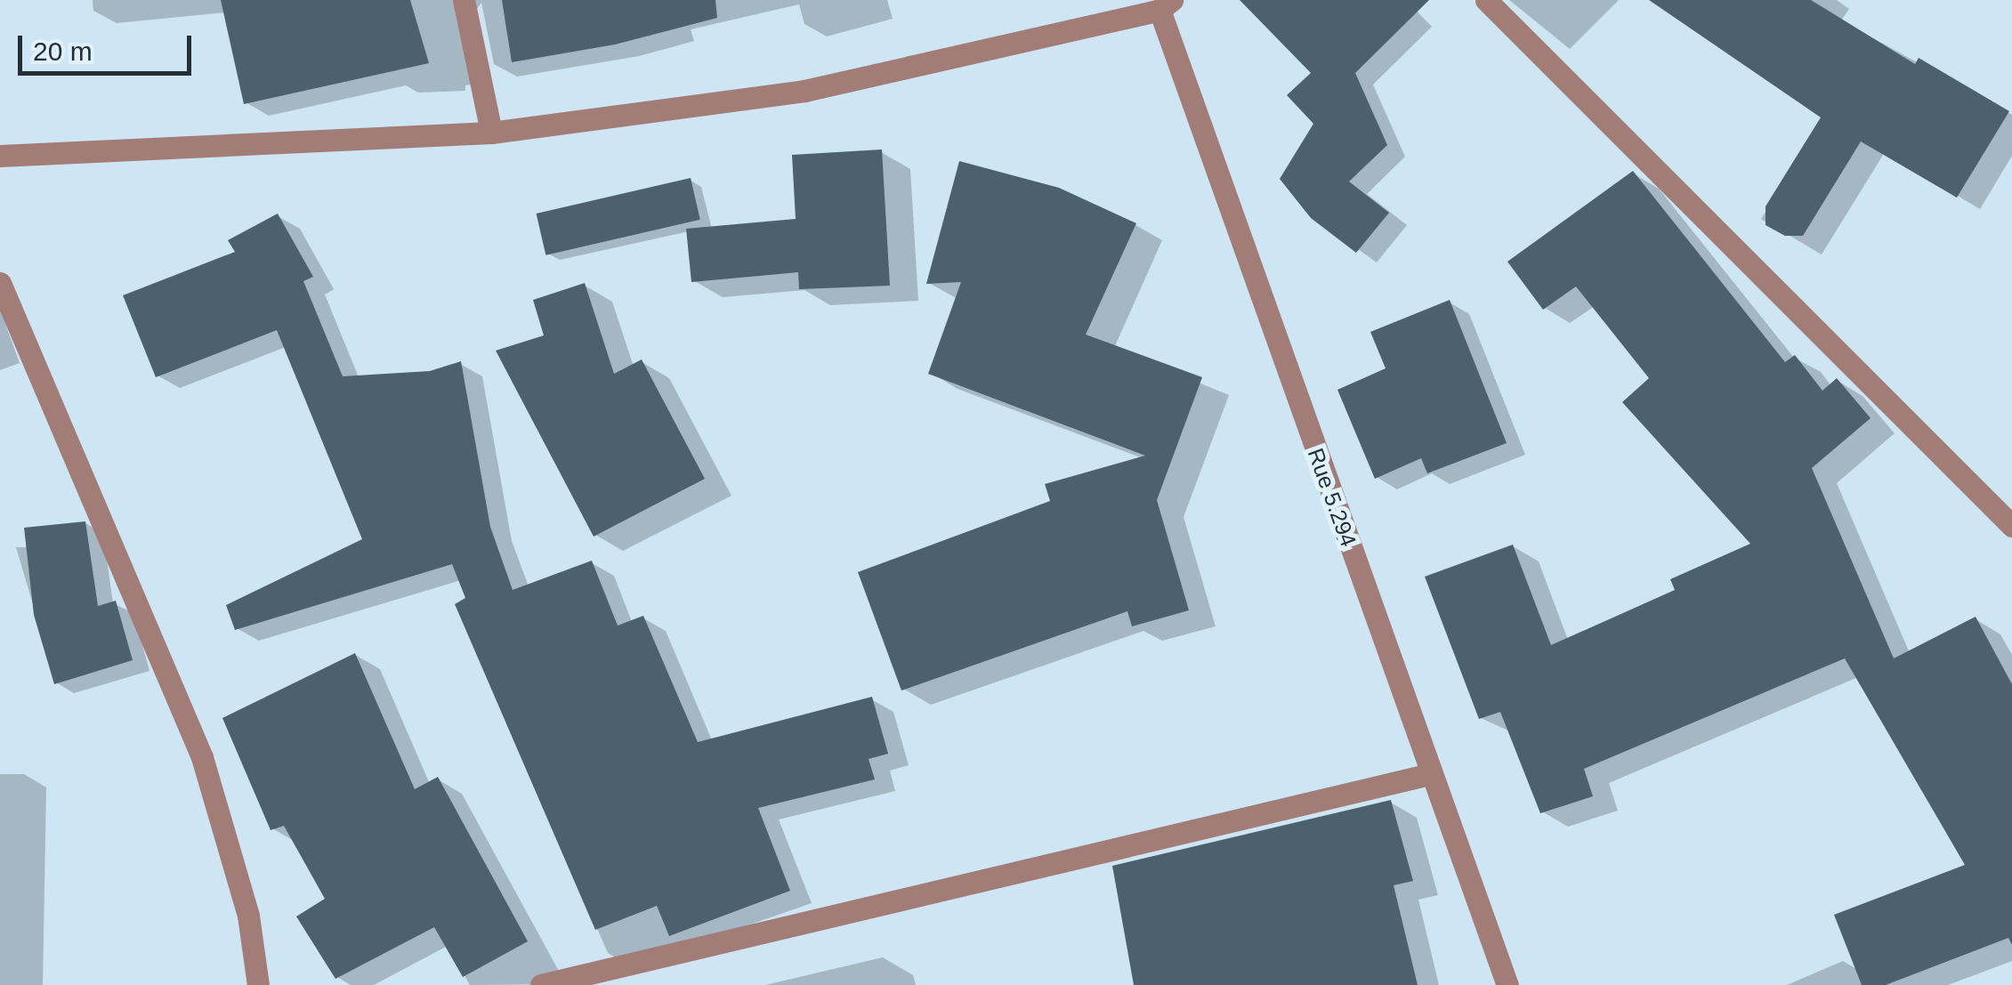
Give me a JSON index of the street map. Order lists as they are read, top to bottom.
{
  "streets": {
    "street": ["Rue 5.294"]
  },
  "scale_bar": "20 m"
}
